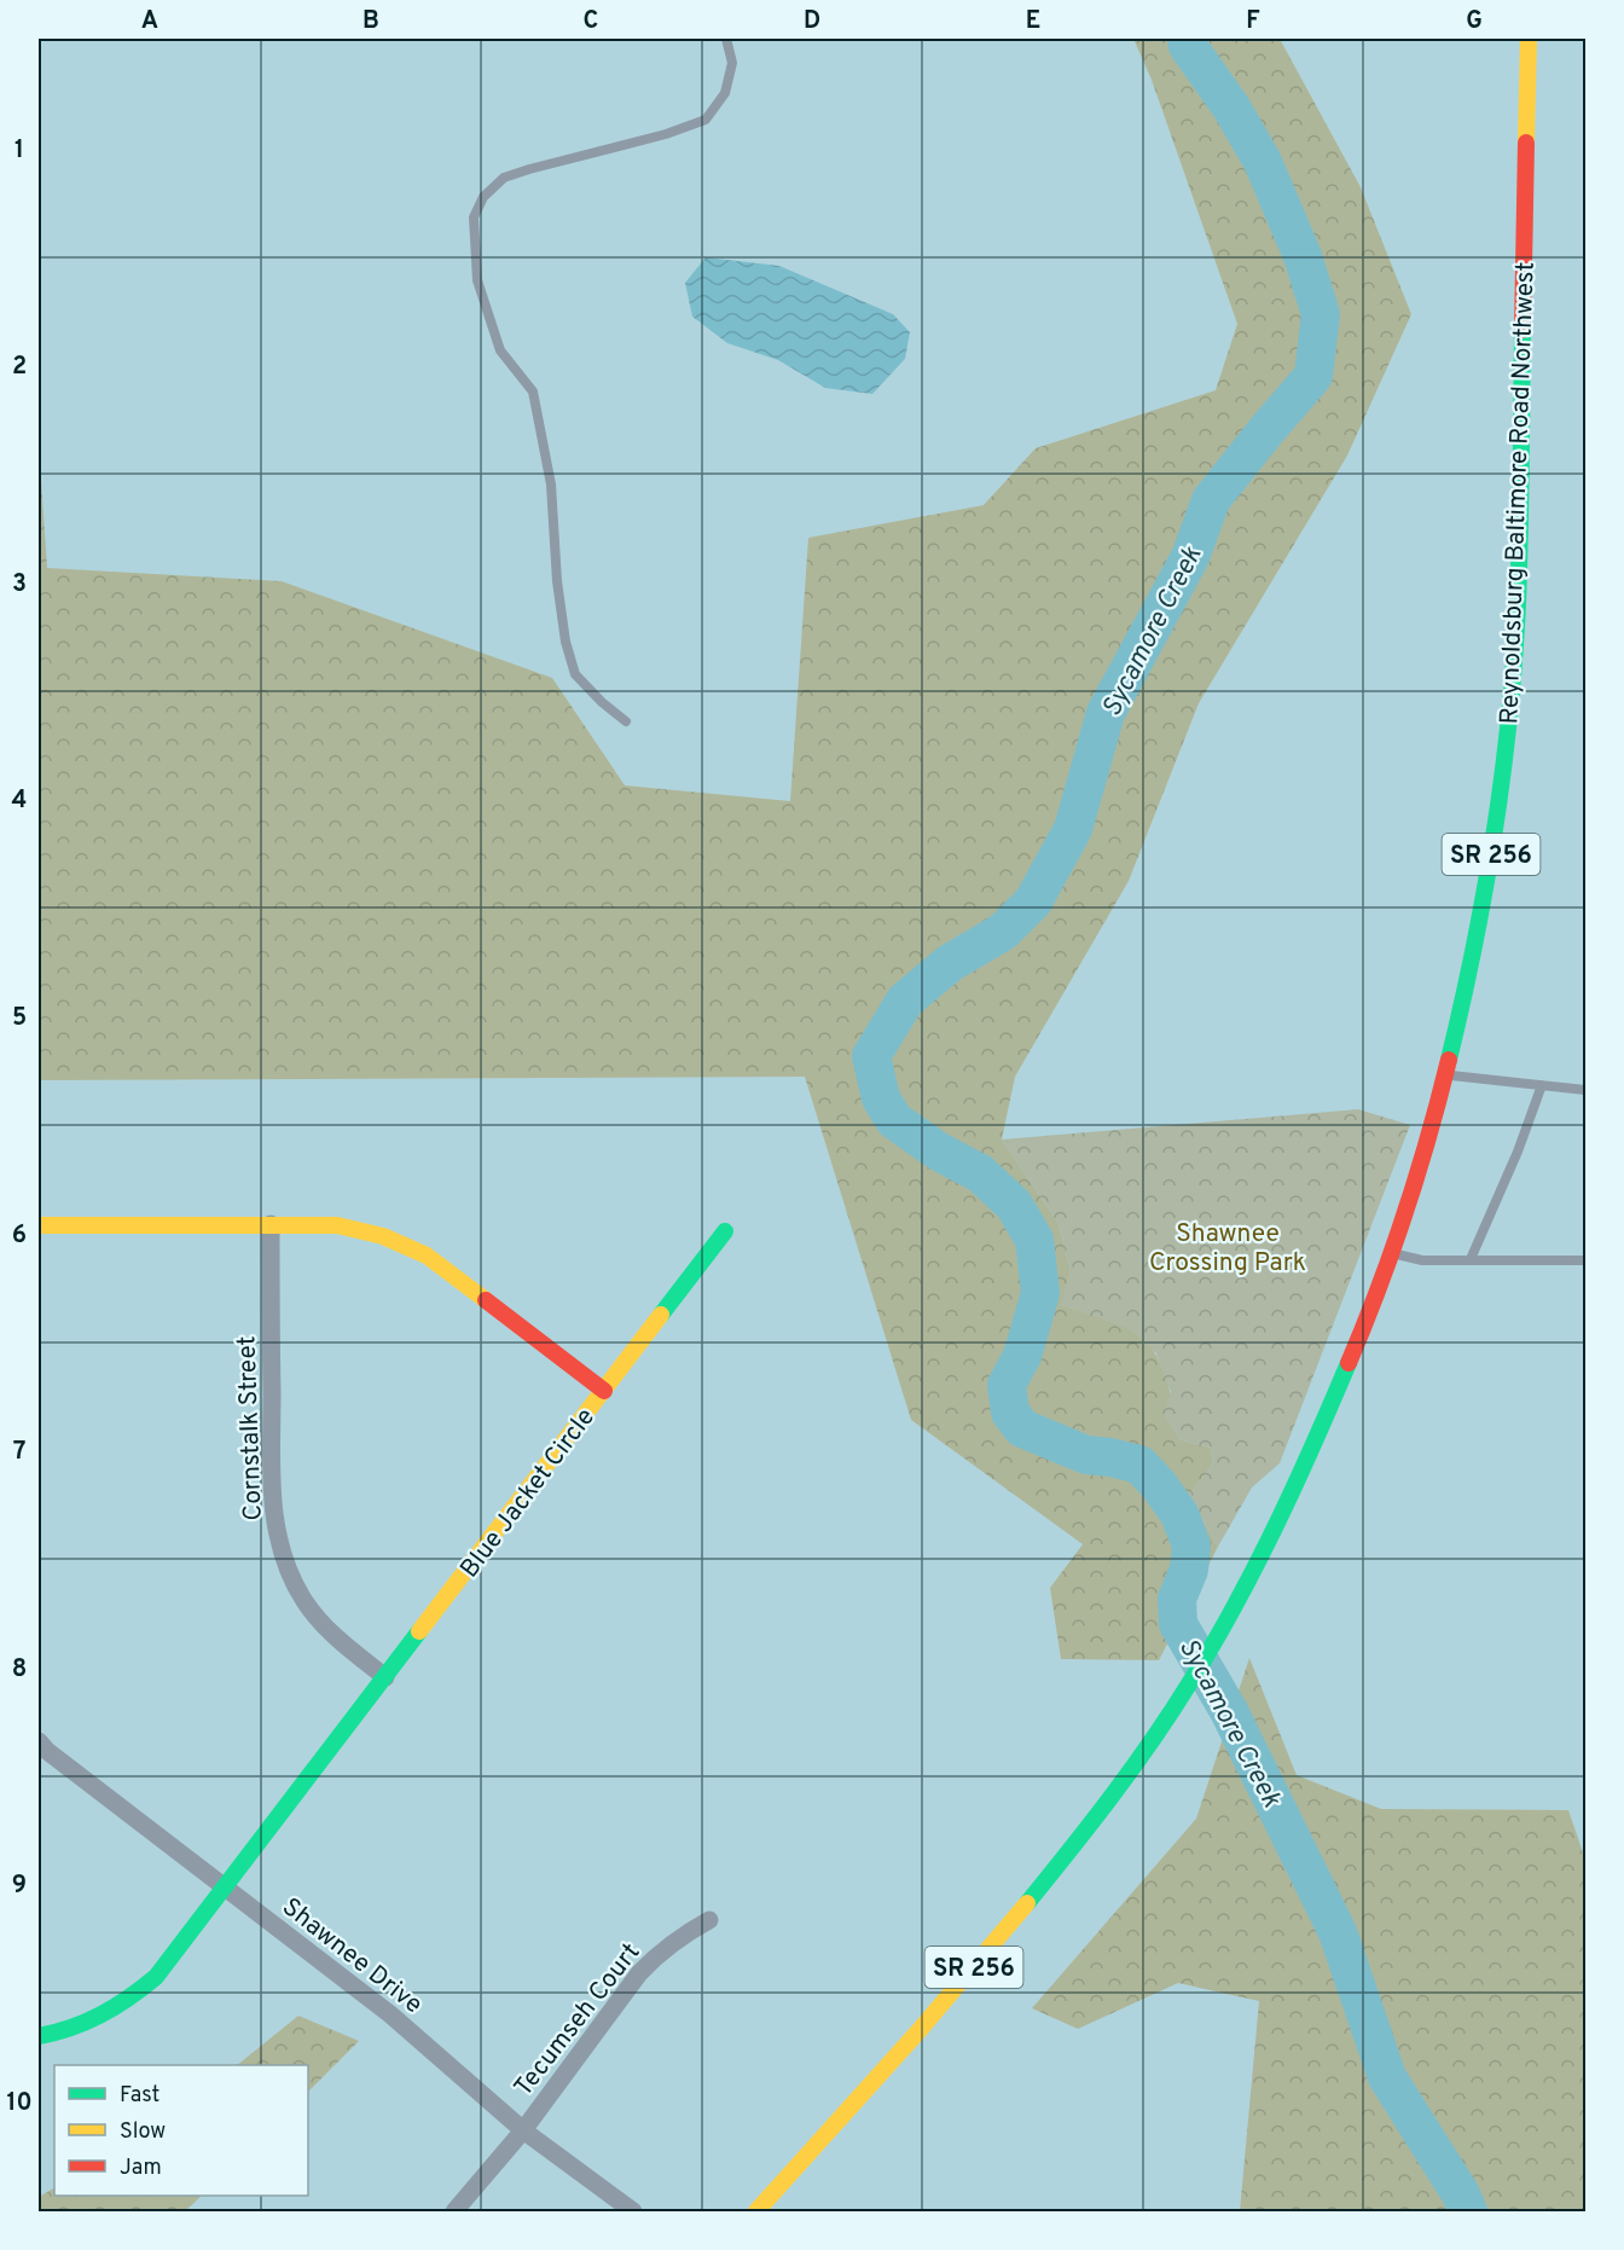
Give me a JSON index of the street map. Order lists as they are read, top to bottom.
{
  "streets": {
    "main road": ["Reynoldsburg Baltimore Road Northwest", "SR 256", "Blue Jacket Circle"],
    "street": ["Cornstalk Street", "Shawnee Drive", "Tecumseh Court"]
  },
  "crossings": [
    ["Cornstalk Street", "Blue Jacket Circle"],
    ["Blue Jacket Circle", "Shawnee Drive"],
    ["Shawnee Drive", "Tecumseh Court"]
  ],
  "water": ["Sycamore Creek"],
  "parks": ["Shawnee Crossing Park"],
  "legend": ["Fast", "Slow", "Jam"],
  "grid": {
    "columns": [
      "A",
      "B",
      "C",
      "D",
      "E",
      "F",
      "G"
    ],
    "rows": [
      "1",
      "2",
      "3",
      "4",
      "5",
      "6",
      "7",
      "8",
      "9",
      "10"
    ]
  }
}
